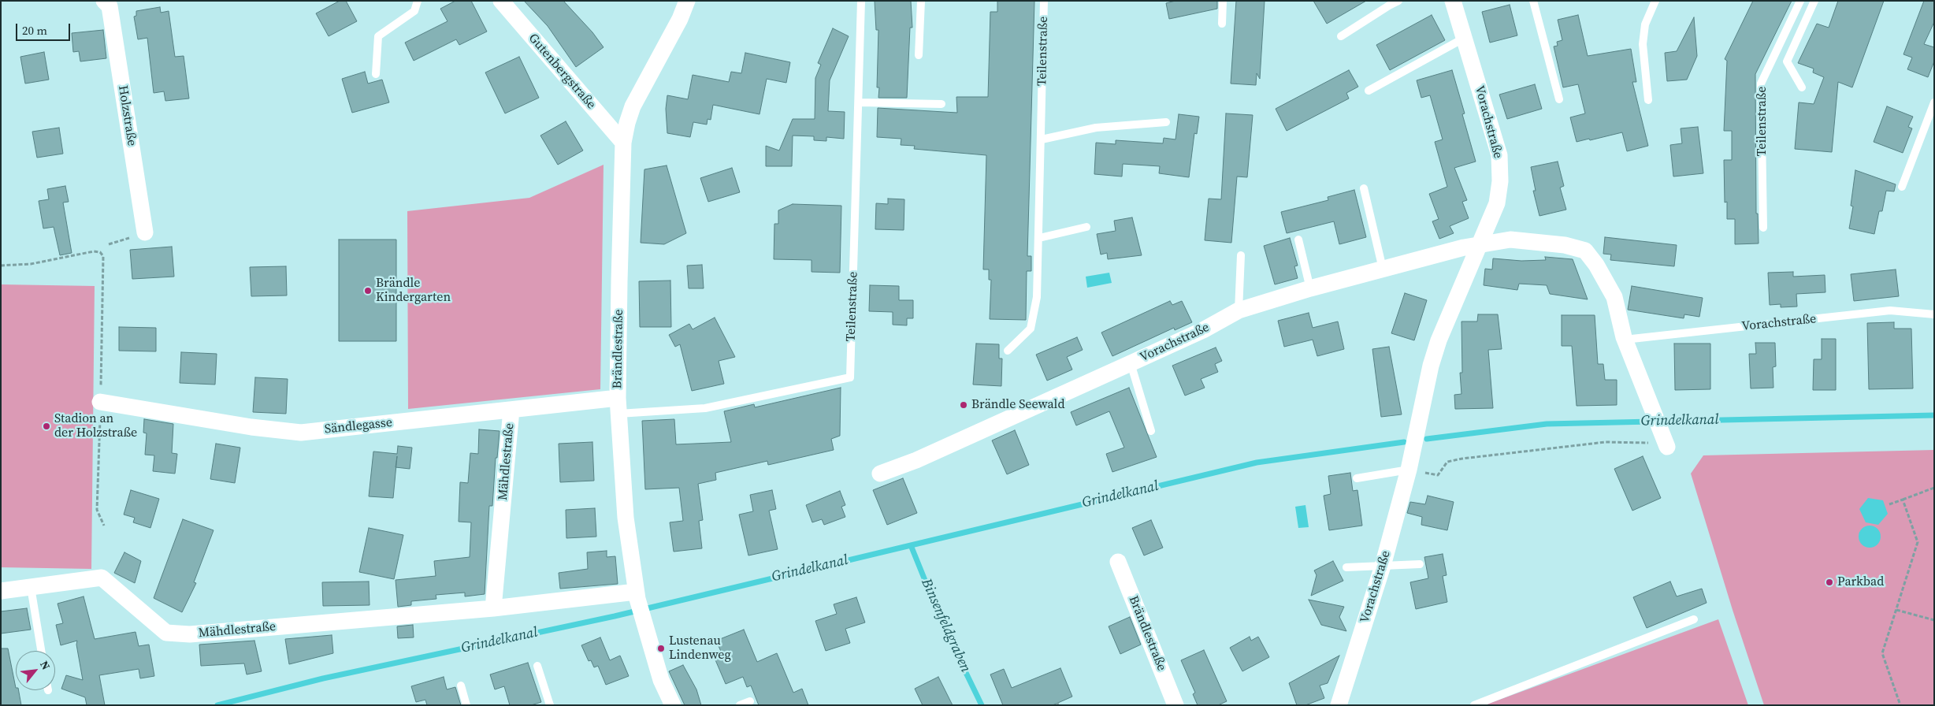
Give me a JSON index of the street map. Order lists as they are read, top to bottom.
{
  "streets": {
    "street": [
      "Gutenbergstraße",
      "Holzstraße",
      "Vorachstraße",
      "Brändlestraße",
      "Sändlegasse",
      "Mähdlestraße"
    ],
    "lane": ["Teilenstraße"]
  },
  "crossings": [
    ["Teilenstraße", "Brändlestraße"],
    ["Teilenstraße", "Sändlegasse"],
    ["Gutenbergstraße", "Brändlestraße"],
    ["Brändlestraße", "Sändlegasse"],
    ["Brändlestraße", "Mähdlestraße"],
    ["Sändlegasse", "Mähdlestraße"]
  ],
  "water": ["Grindelkanal", "Binsenfeldgraben"],
  "places": [
    "Brändle Kindergarten",
    "Brändle Seewald",
    "Stadion an der Holzstraße",
    "Parkbad",
    "Lustenau Lindenweg"
  ],
  "scale_bar": "20 m",
  "north": "top right"
}
